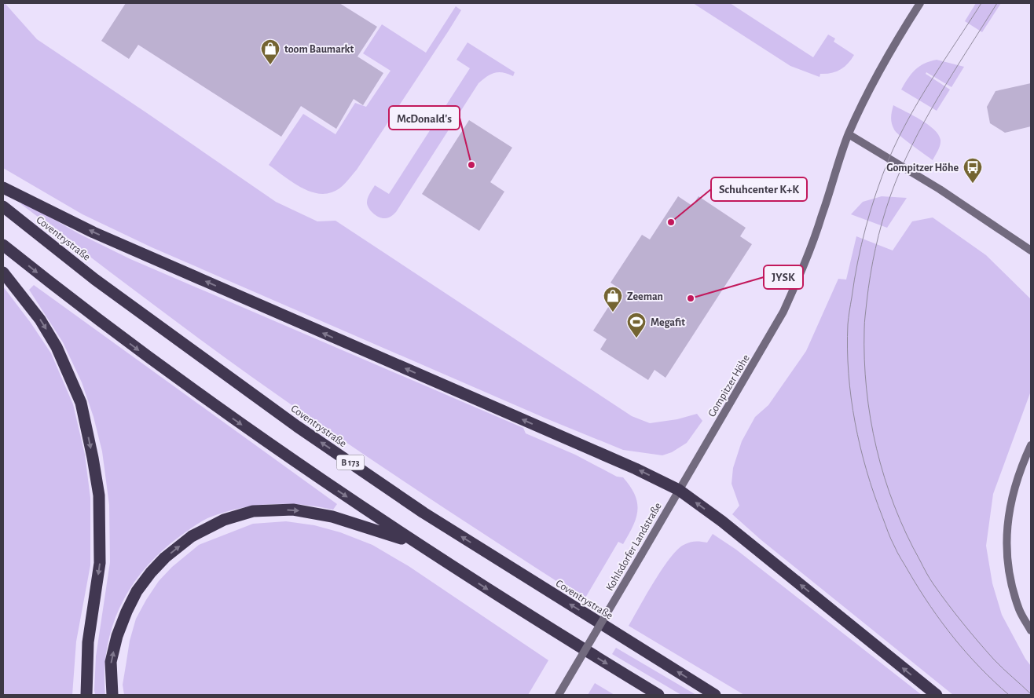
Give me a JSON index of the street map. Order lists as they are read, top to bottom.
{
  "streets": {
    "highway": ["Coventrystraße", "B 173"],
    "street": ["Gompitzer Höhe", "Kohlsdorfer Landstraße"]
  },
  "crossings": [
    ["Gompitzer Höhe", "Kohlsdorfer Landstraße"]
  ],
  "places": {
    "shop": ["toom Baumarkt", "Zeeman"],
    "other": ["McDonald's", "Schuhcenter K+K", "JYSK"],
    "bus stop": ["Gompitzer Höhe"],
    "sports": ["Megafit"]
  }
}
